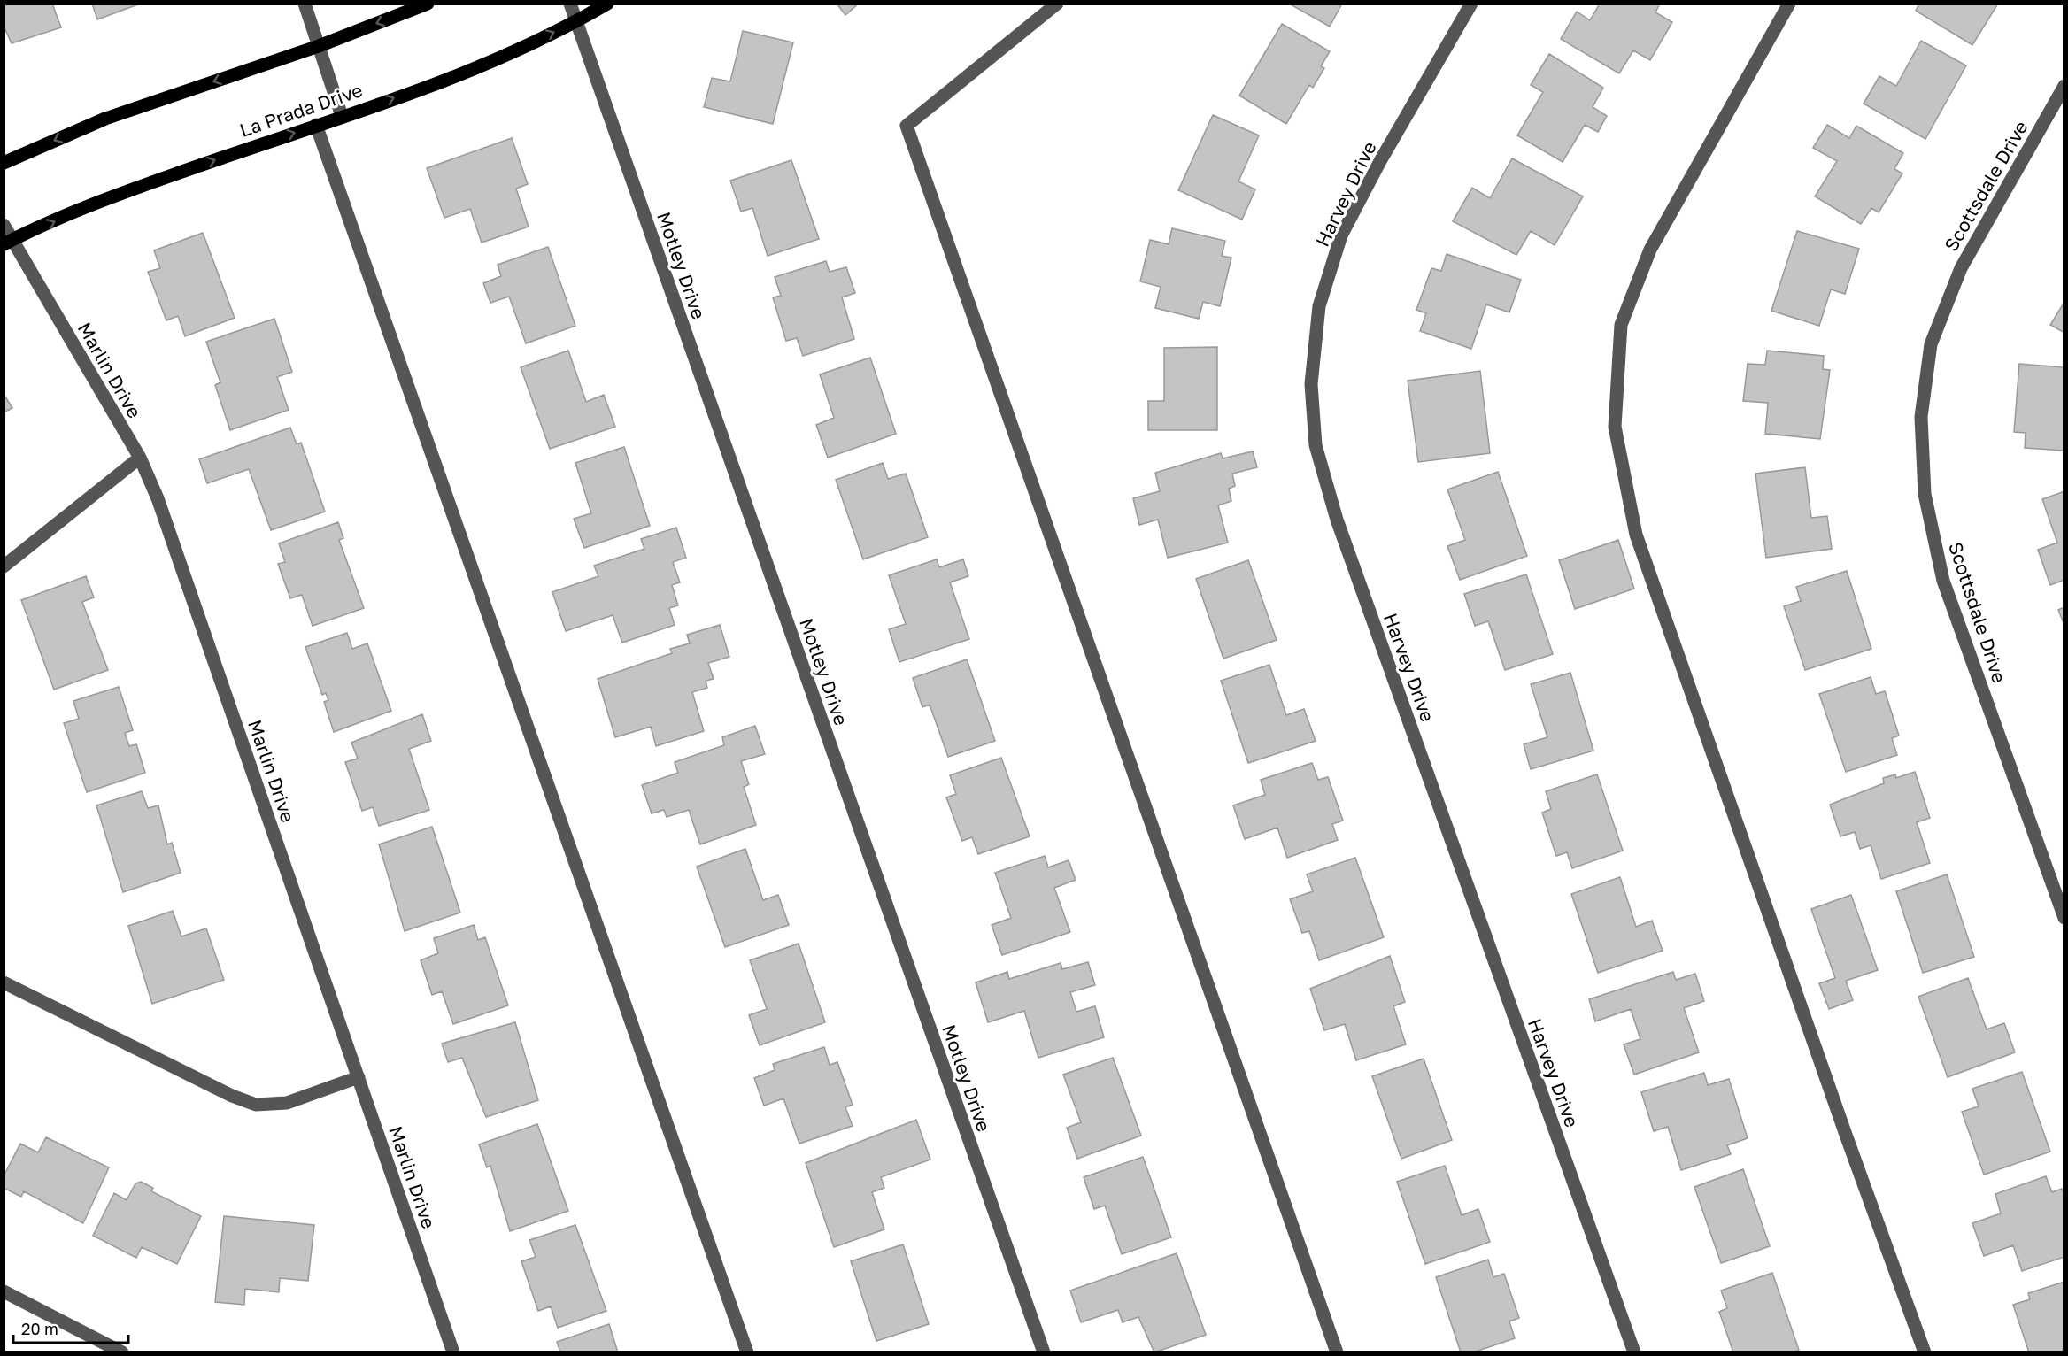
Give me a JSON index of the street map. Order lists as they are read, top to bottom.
{
  "streets": {
    "main road": ["La Prada Drive"],
    "street": [
      "Scottsdale Drive",
      "Harvey Drive",
      "Motley Drive",
      "Marlin Drive"
    ]
  },
  "crossings": [
    ["La Prada Drive", "Motley Drive"],
    ["La Prada Drive", "Marlin Drive"]
  ],
  "scale_bar": "20 m"
}
